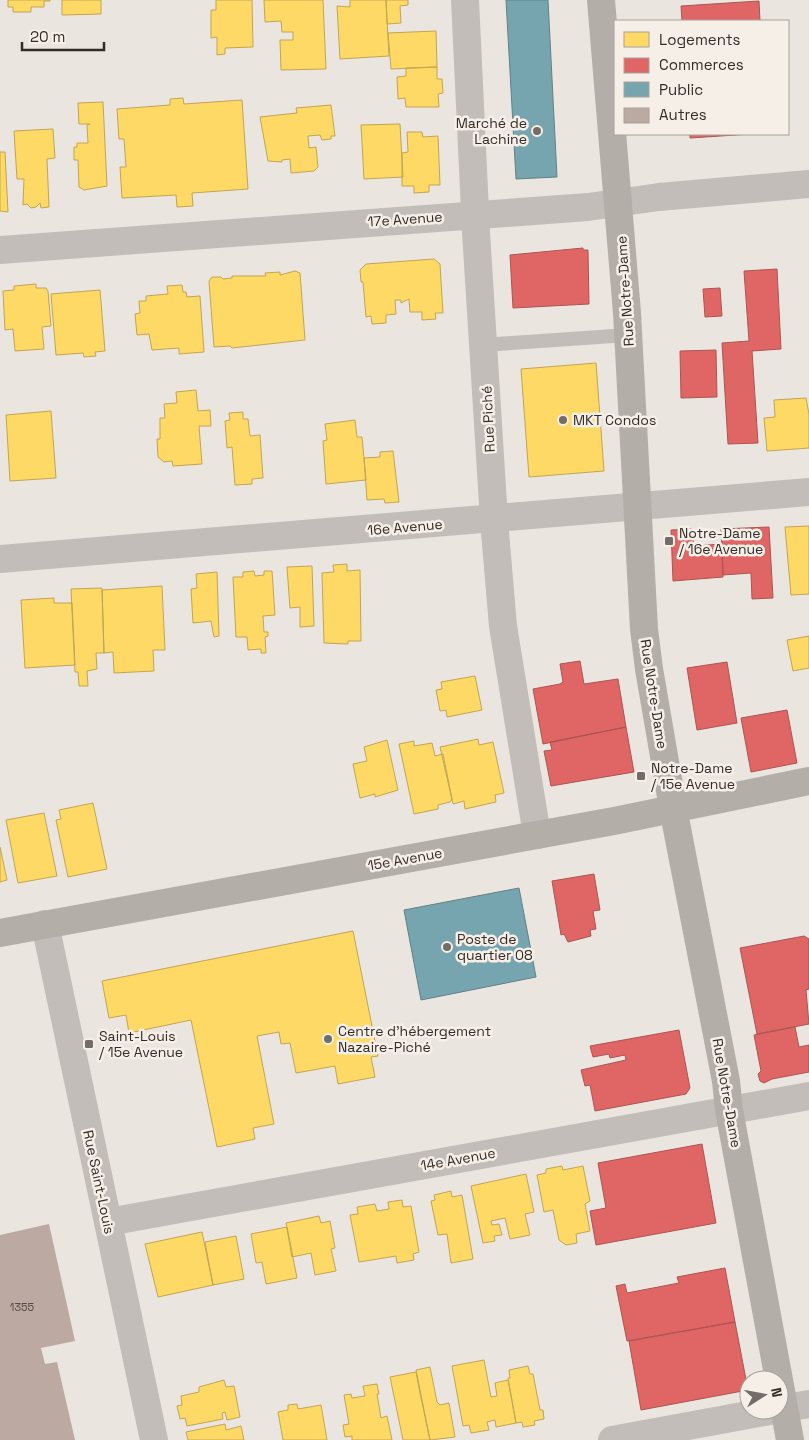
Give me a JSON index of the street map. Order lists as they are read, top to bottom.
{
  "streets": {
    "street": [
      "17e Avenue",
      "Rue Notre-Dame",
      "Rue Piché",
      "16e Avenue",
      "15e Avenue",
      "14e Avenue",
      "Rue Saint-Louis"
    ]
  },
  "crossings": [
    ["17e Avenue", "Rue Notre-Dame"],
    ["17e Avenue", "Rue Piché"],
    ["Rue Notre-Dame", "16e Avenue"],
    ["Rue Notre-Dame", "15e Avenue"],
    ["Rue Notre-Dame", "14e Avenue"],
    ["Rue Piché", "16e Avenue"],
    ["Rue Piché", "15e Avenue"],
    ["15e Avenue", "Rue Saint-Louis"],
    ["14e Avenue", "Rue Saint-Louis"]
  ],
  "places": {
    "other": [
      "Marché de Lachine",
      "MKT Condos",
      "Poste de quartier 08",
      "Centre d'hébergement Nazaire-Piché"
    ],
    "transit": ["Notre-Dame / 16e Avenue", "Notre-Dame / 15e Avenue", "Saint-Louis / 15e Avenue"]
  },
  "house_numbers": ["1355"],
  "legend": [
    "Logements",
    "Commerces",
    "Public",
    "Autres"
  ],
  "scale_bar": "20 m",
  "north": "right"
}
